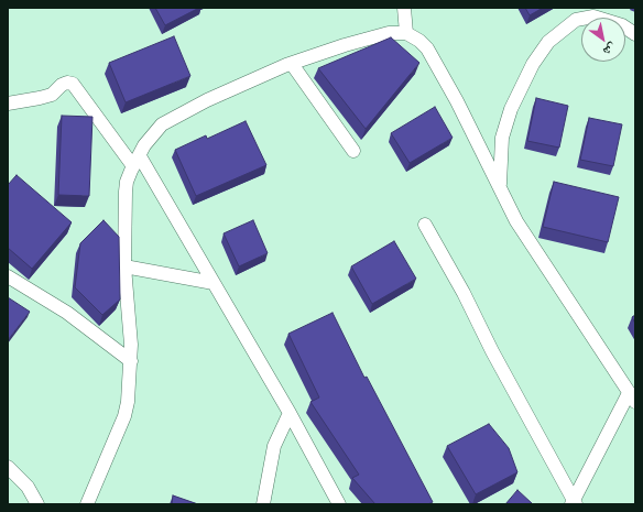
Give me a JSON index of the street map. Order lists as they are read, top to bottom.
{
  "north": "bottom right"
}
